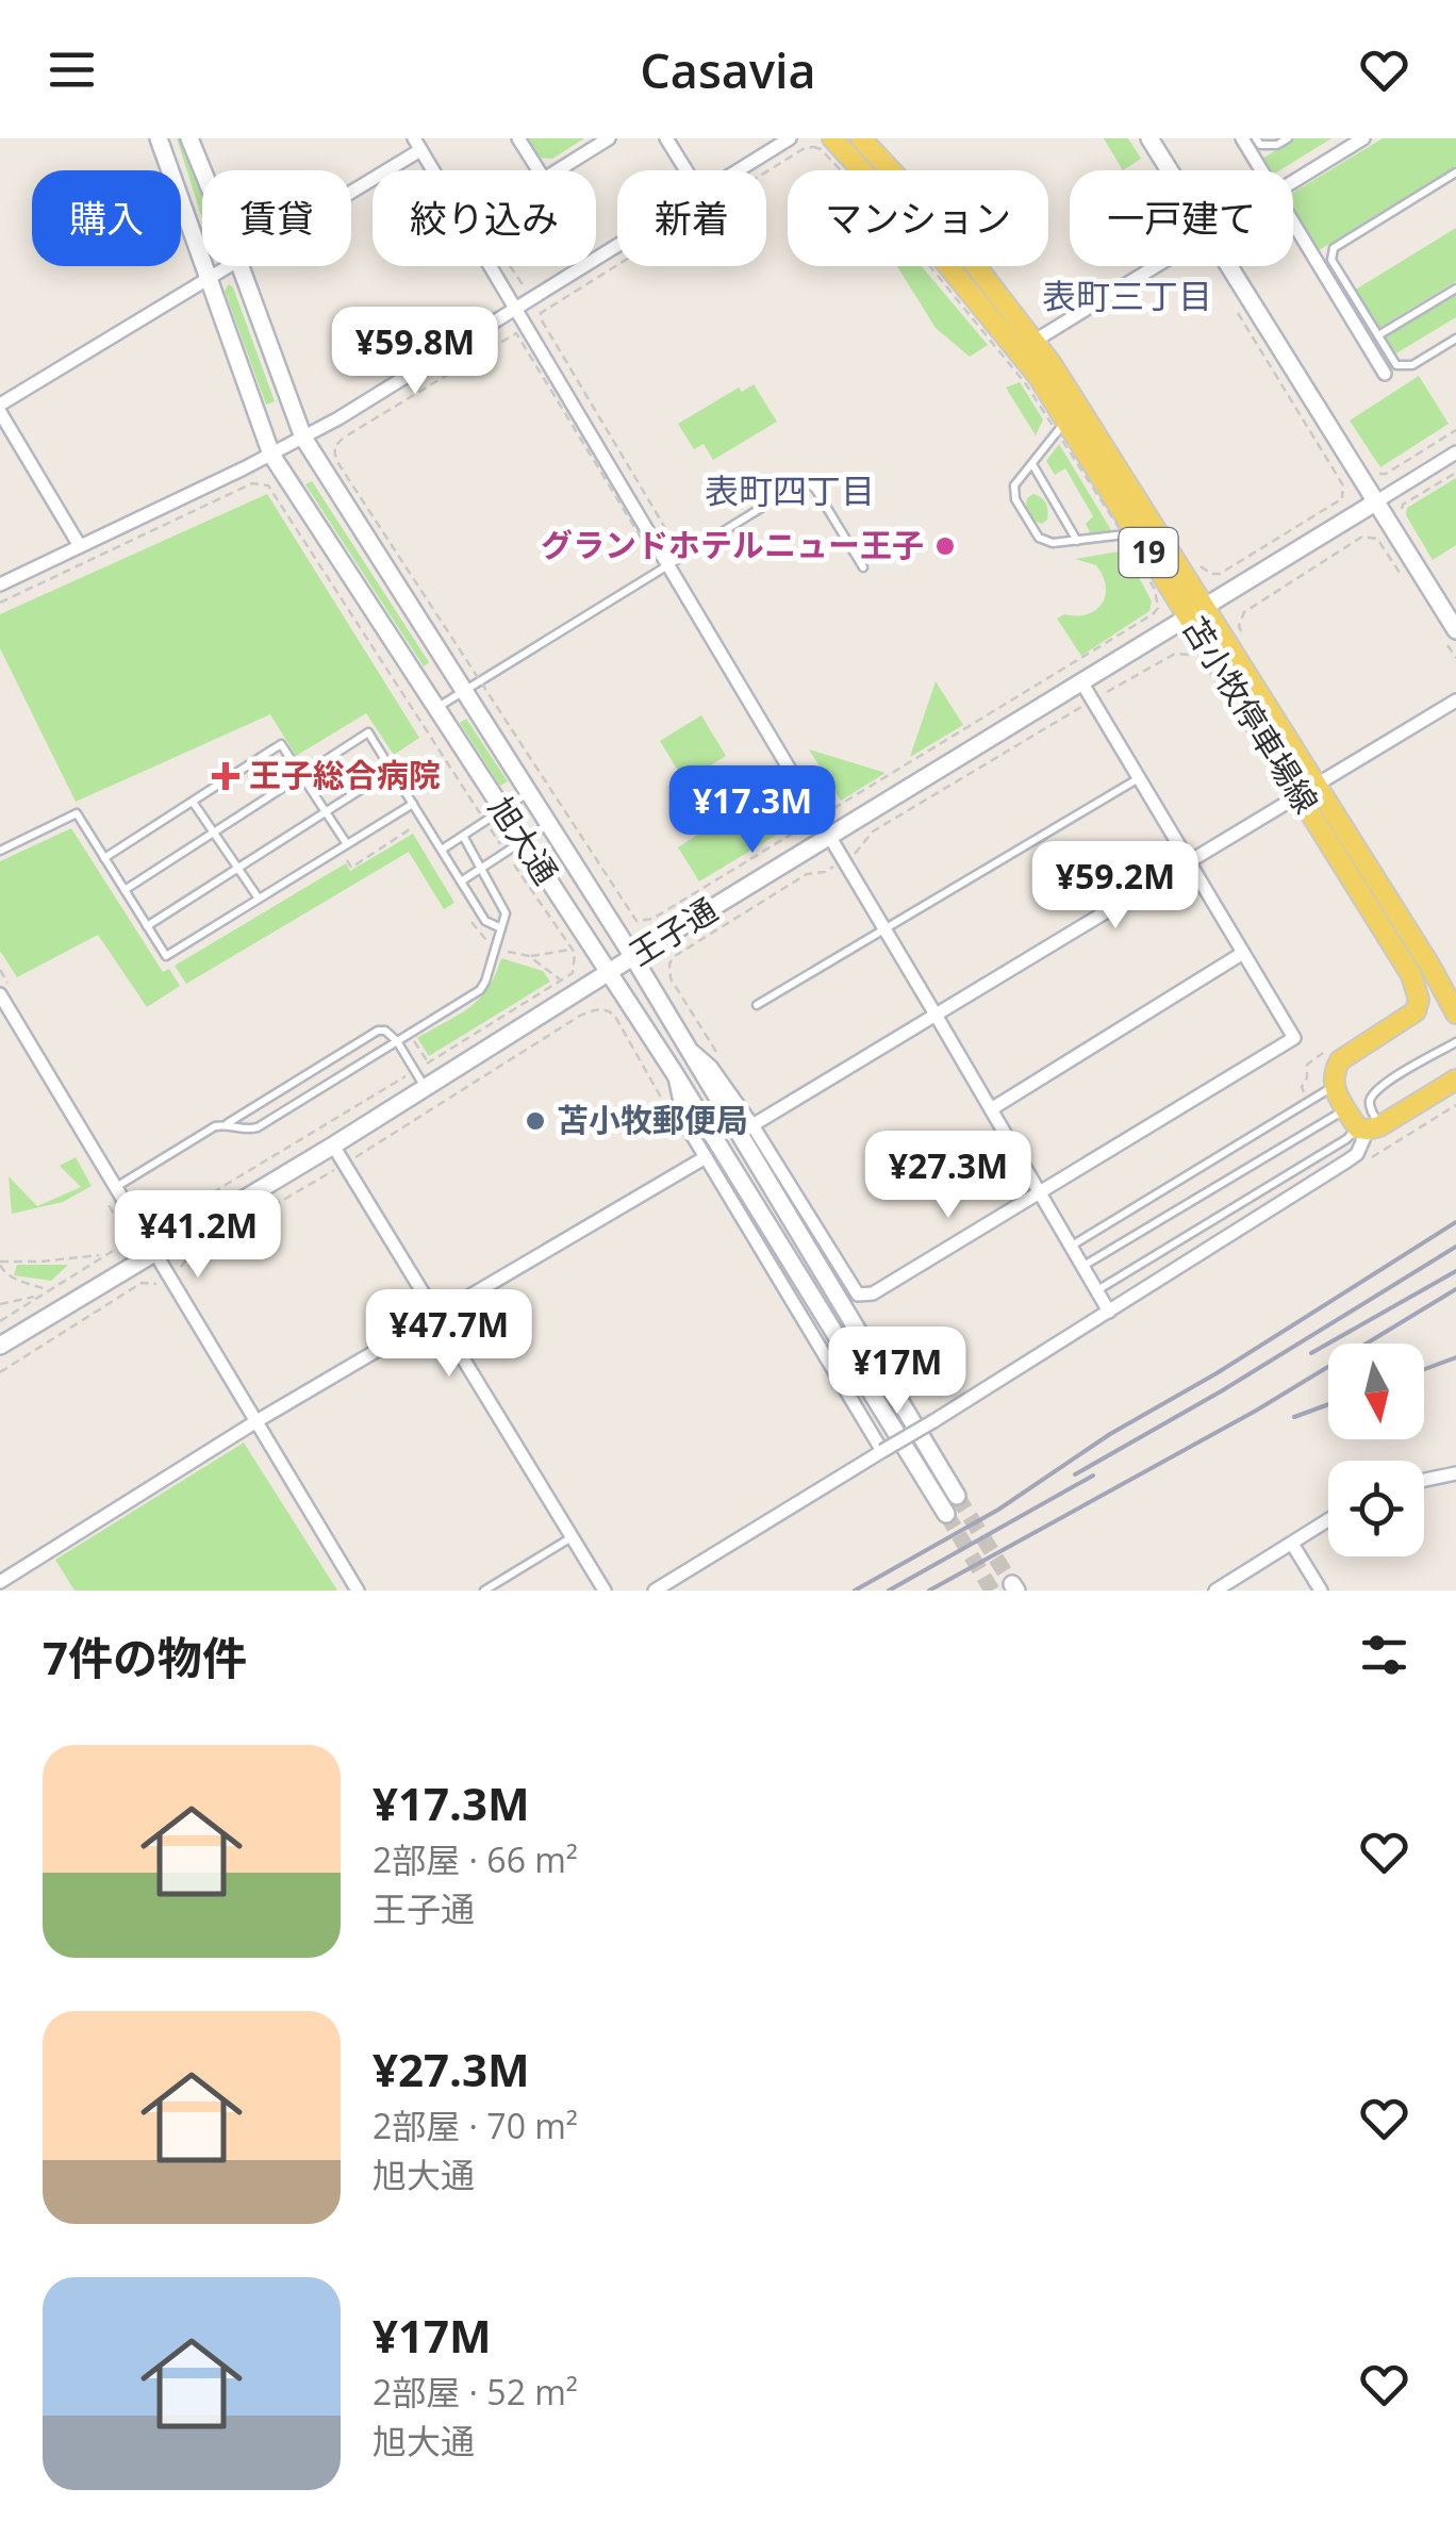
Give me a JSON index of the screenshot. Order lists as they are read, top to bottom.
{
  "streets": {
    "main road": ["19", "苫小牧停車場線"],
    "street": ["旭大通", "王子通"]
  },
  "crossings": [
    ["苫小牧停車場線", "王子通"],
    ["旭大通", "王子通"]
  ],
  "districts": ["表町三丁目", "表町四丁目"],
  "places": {
    "other": ["グランドホテルニュー王子", "苫小牧郵便局"],
    "health": ["王子総合病院"]
  },
  "north": "bottom",
  "page": {
    "header": "Casavia",
    "chip": [
      "購入",
      "賃貸",
      "絞り込み",
      "新着",
      "マンション",
      "一戸建て"
    ],
    "price": [
      "¥59.8M",
      "¥17.3M",
      "¥59.2M",
      "¥27.3M",
      "¥41.2M",
      "¥47.7M",
      "¥17M"
    ],
    "heading": "7件の物件",
    "list": [
      {
        "name": "¥17.3M",
        "note": "2部屋 · 66 m² · 王子通"
      },
      {
        "name": "¥27.3M",
        "note": "2部屋 · 70 m² · 旭大通"
      },
      {
        "name": "¥17M",
        "note": "2部屋 · 52 m² · 旭大通"
      }
    ]
  }
}
